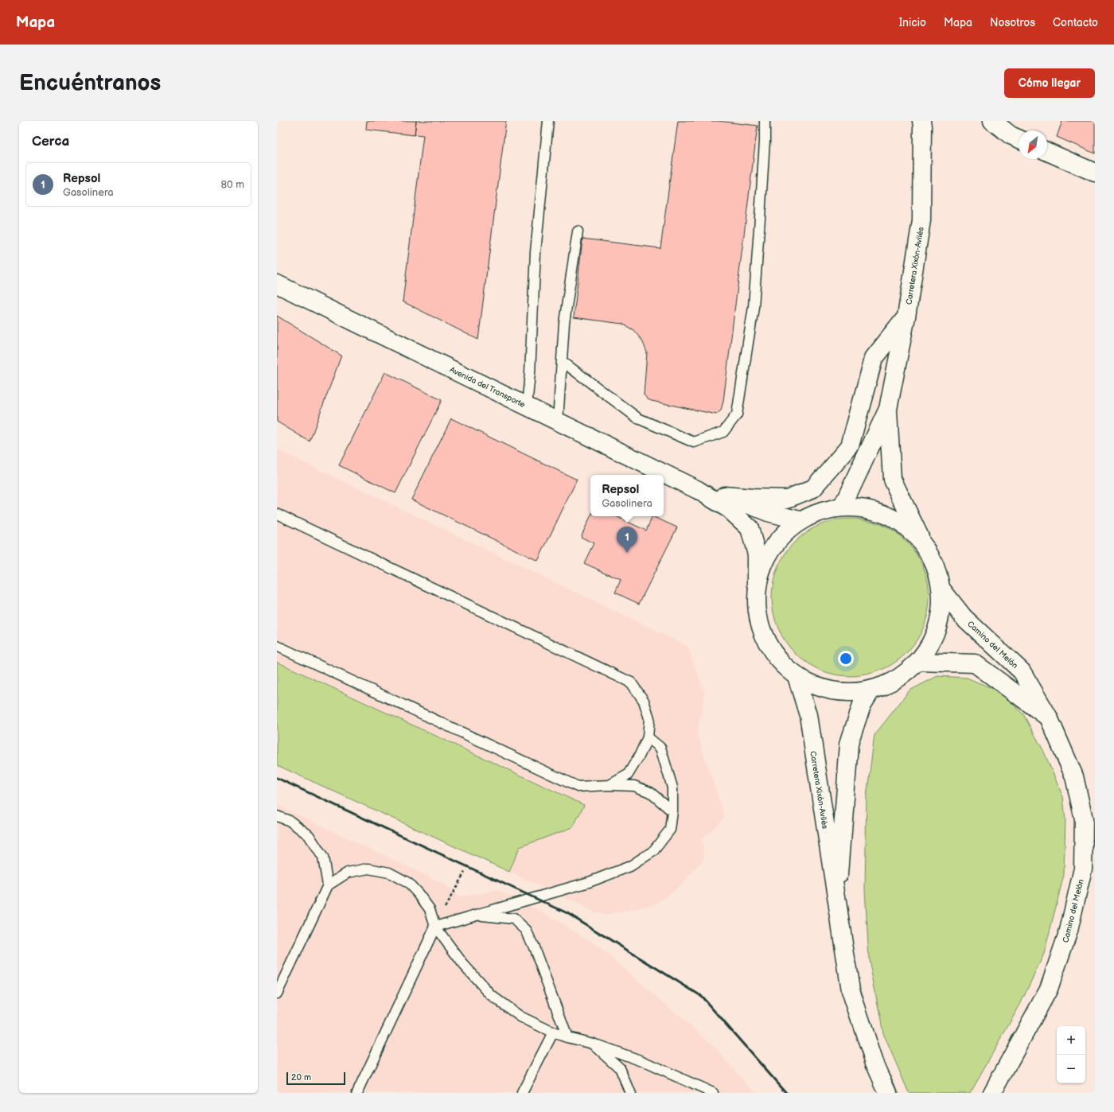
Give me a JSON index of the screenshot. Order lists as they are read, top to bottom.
{
  "streets": {
    "main road": ["Carretera Xixón-Avilés", "Avenida del Transporte", "Camino del Melón"]
  },
  "crossings": [
    ["Carretera Xixón-Avilés", "Camino del Melón"]
  ],
  "scale_bar": "20 m",
  "north": "bottom left",
  "page": {
    "header": "Mapa",
    "nav": [
      "Inicio",
      "Mapa",
      "Nosotros",
      "Contacto"
    ],
    "buttons": "Cómo llegar",
    "title": "Encuéntranos",
    "heading": "Cerca",
    "list": [
      {
        "mark": "1",
        "name": "Repsol",
        "note": "Gasolinera",
        "value": "80 m"
      }
    ],
    "popup": ["Repsol", "Gasolinera"],
    "pins": "1",
    "map_buttons": ["+", "−"],
    "scale": "20 m"
  }
}
